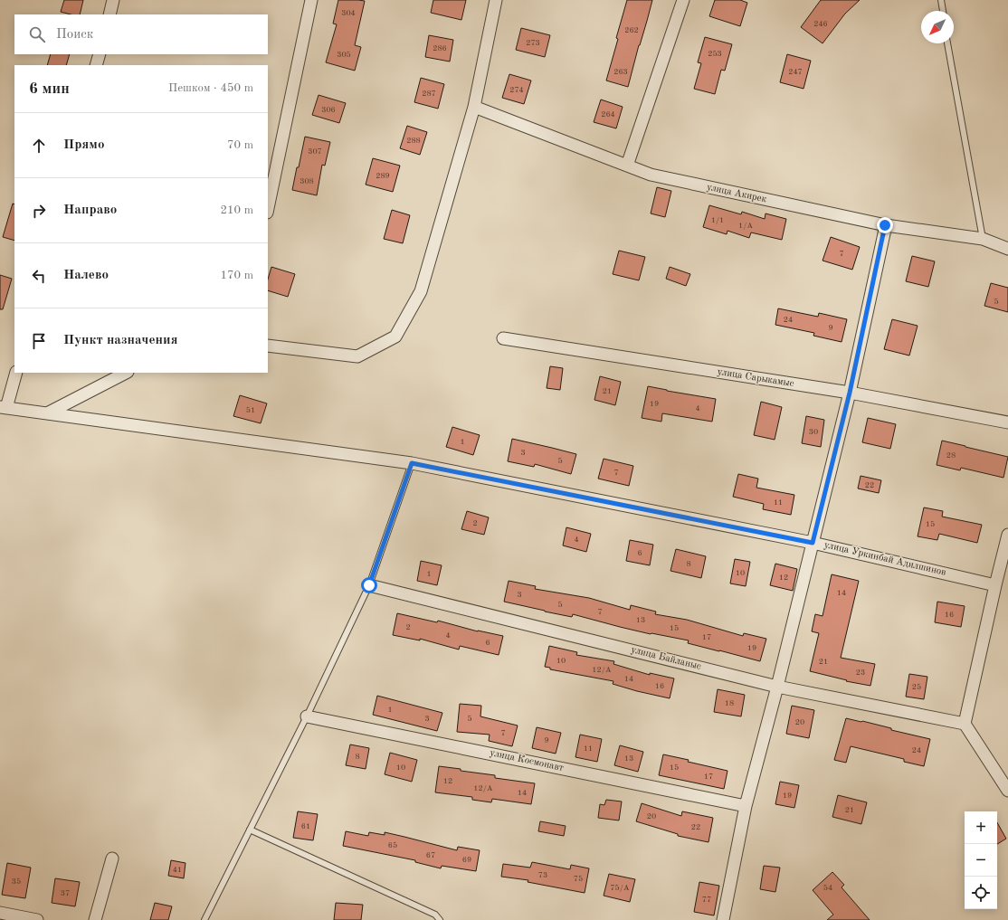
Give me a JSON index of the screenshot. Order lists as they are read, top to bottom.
{
  "streets": {
    "street": [
      "улица Акирек",
      "улица Сарыкамыс",
      "улица Уркинбай Адилшинов",
      "улица Байланыс",
      "улица Космонавт"
    ]
  },
  "house_numbers": [
    "304",
    "246",
    "262",
    "273",
    "286",
    "253",
    "305",
    "263",
    "247",
    "274",
    "287",
    "306",
    "264",
    "288",
    "307",
    "289",
    "308",
    "1/1",
    "1/А",
    "7",
    "5",
    "24",
    "9",
    "21",
    "19",
    "4",
    "51",
    "30",
    "1",
    "3",
    "28",
    "5",
    "7",
    "22",
    "11",
    "2",
    "15",
    "4",
    "6",
    "8",
    "10",
    "1",
    "12",
    "14",
    "3",
    "5",
    "7",
    "16",
    "13",
    "2",
    "15",
    "4",
    "17",
    "6",
    "19",
    "10",
    "21",
    "12/А",
    "23",
    "14",
    "16",
    "25",
    "18",
    "1",
    "3",
    "5",
    "20",
    "7",
    "9",
    "11",
    "24",
    "8",
    "13",
    "10",
    "15",
    "17",
    "12",
    "12/А",
    "14",
    "19",
    "21",
    "20",
    "61",
    "22",
    "65",
    "67",
    "69",
    "41",
    "73",
    "75",
    "35",
    "75/А",
    "54",
    "37",
    "77"
  ],
  "north": "bottom left",
  "page": {
    "search": "Поиск",
    "heading": ["6 мин", "Пешком · 450 m"],
    "list": [
      ["Прямо", "70 m"],
      ["Направо", "210 m"],
      ["Налево", "170 m"],
      "Пункт назначения"
    ],
    "map_buttons": ["+", "−"]
  }
}
